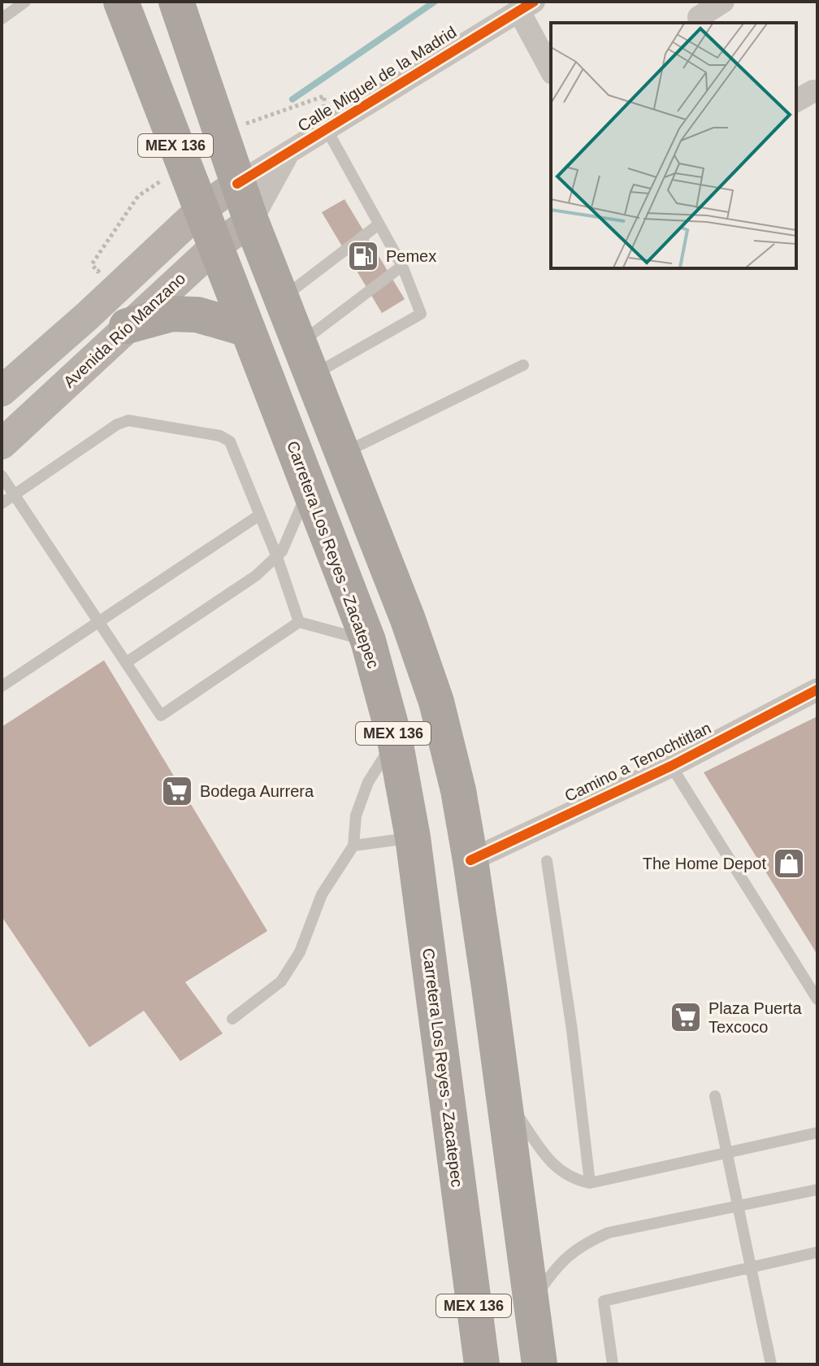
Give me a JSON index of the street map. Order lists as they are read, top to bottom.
{
  "streets": {
    "main road": ["MEX 136", "Avenida Río Manzano", "Carretera Los Reyes - Zacatepec"],
    "street": ["Calle Miguel de la Madrid", "Camino a Tenochtitlan"]
  },
  "crossings": [
    ["Calle Miguel de la Madrid", "MEX 136"],
    ["Calle Miguel de la Madrid", "Avenida Río Manzano"],
    ["MEX 136", "Avenida Río Manzano"],
    ["MEX 136", "Camino a Tenochtitlan"],
    ["Avenida Río Manzano", "Carretera Los Reyes - Zacatepec"]
  ],
  "places": {
    "fuel station": ["Pemex"],
    "supermarket": ["Bodega Aurrera", "Plaza Puerta Texcoco"],
    "shop": ["The Home Depot"]
  }
}
